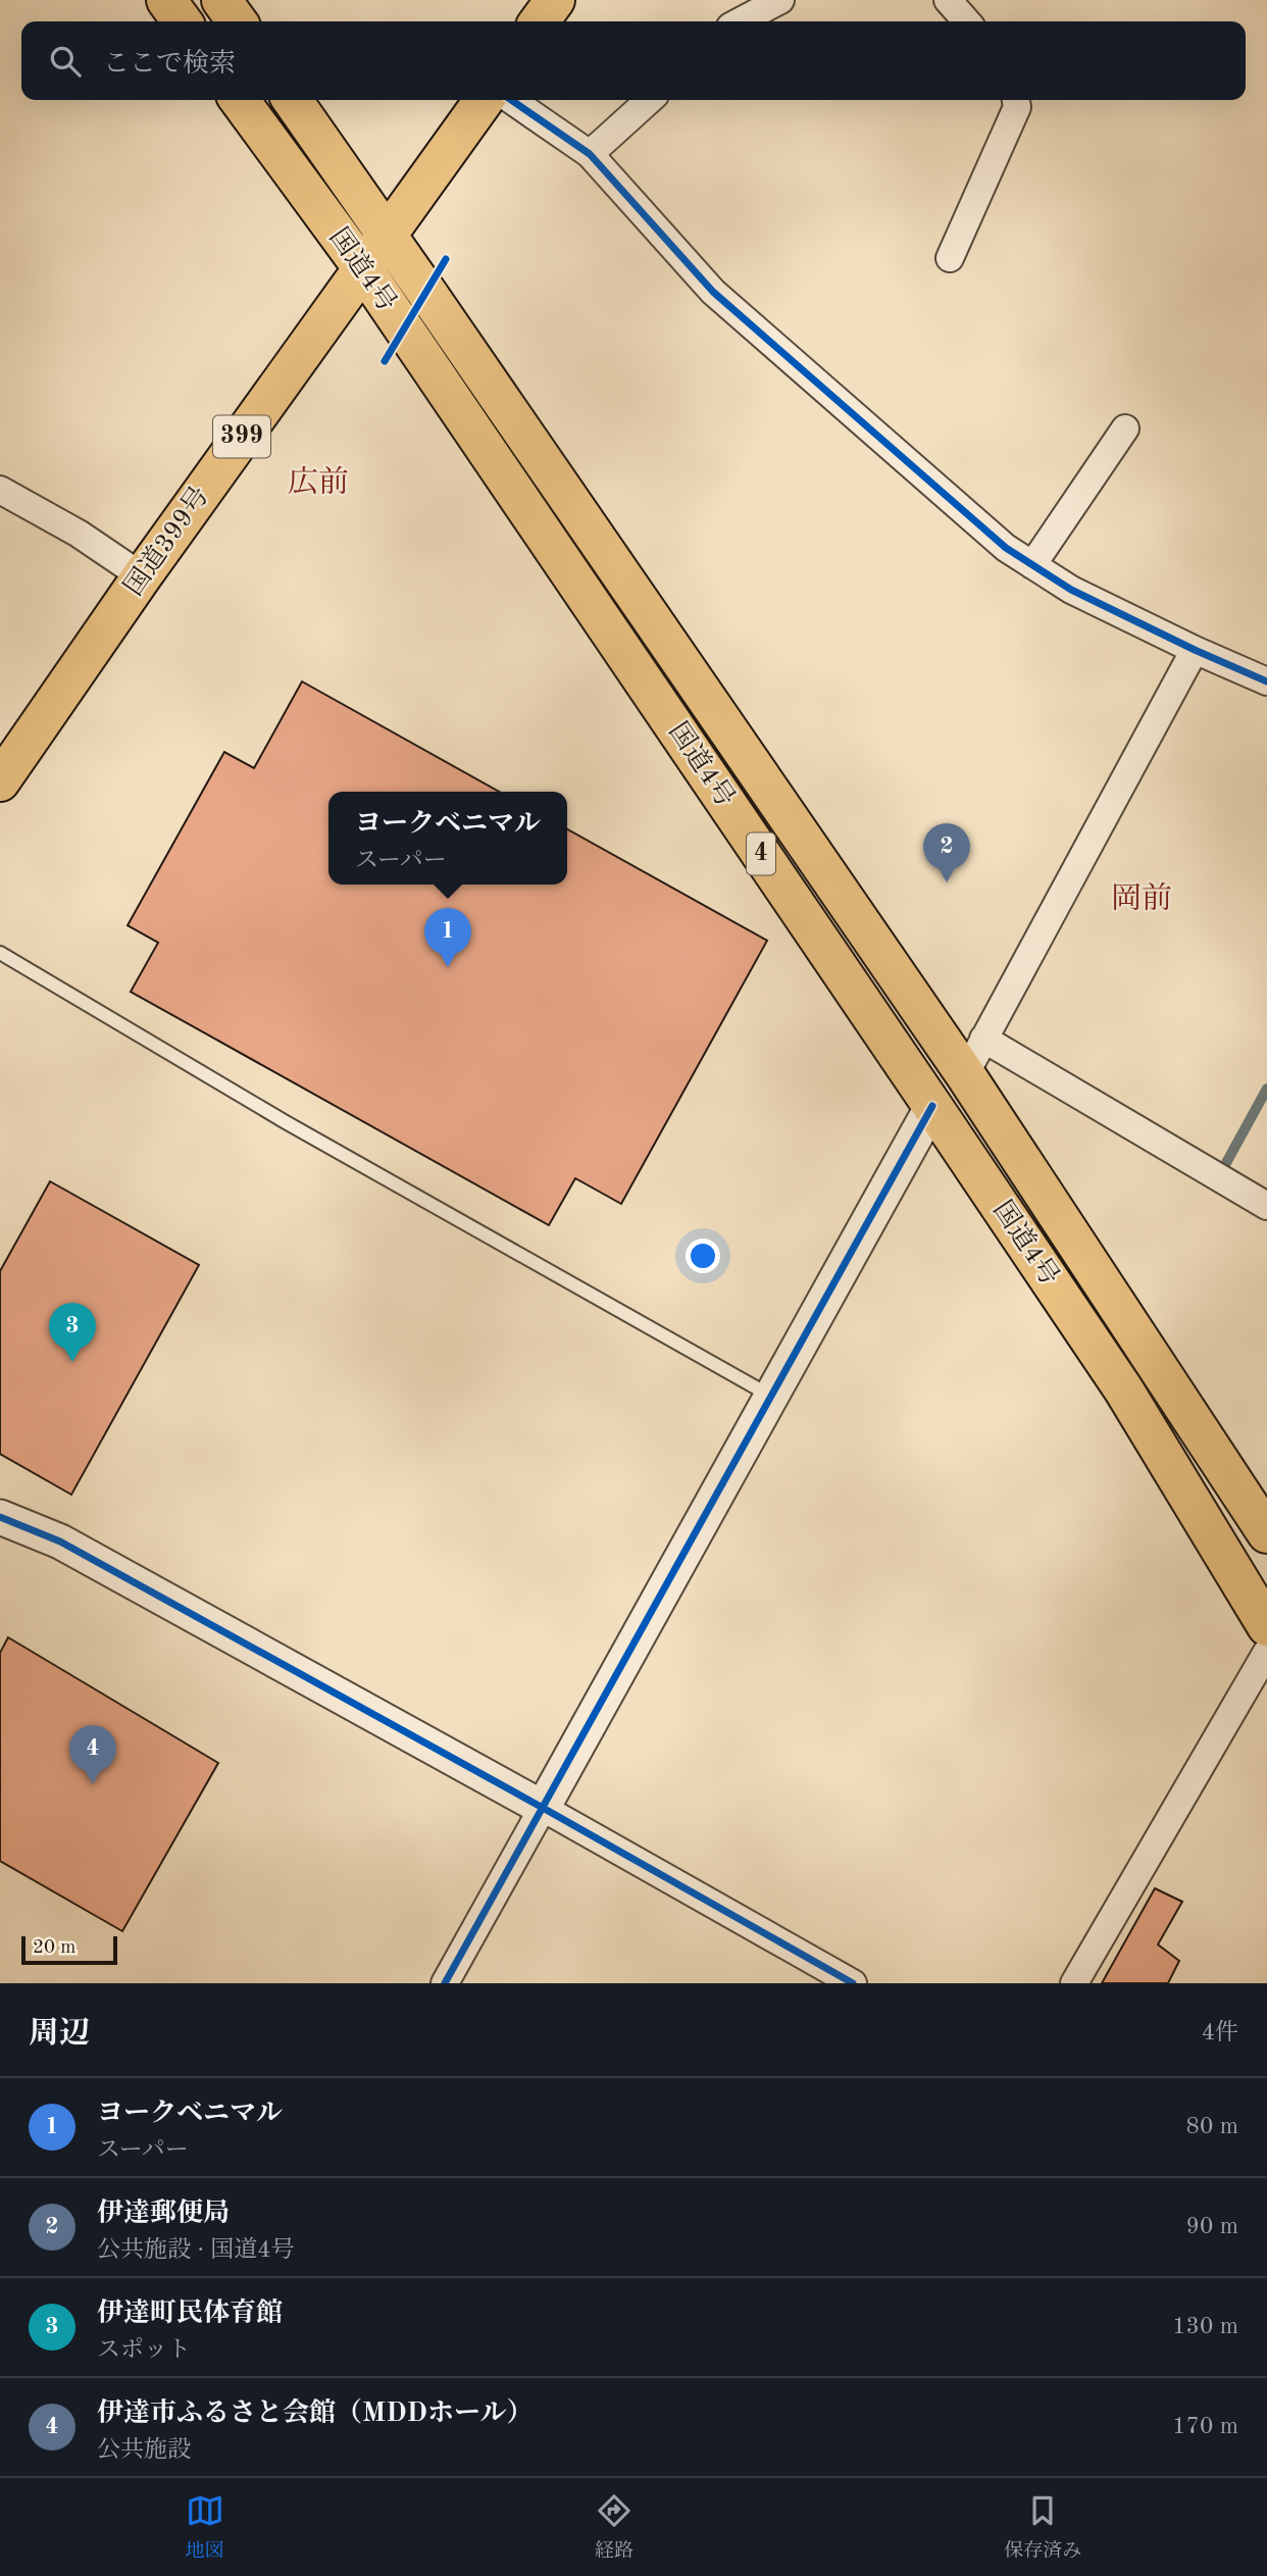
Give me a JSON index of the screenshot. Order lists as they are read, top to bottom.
{
  "streets": {
    "highway": [
      "国道4号",
      "399",
      "国道399号",
      "4"
    ]
  },
  "crossings": [
    ["国道4号", "国道399号"]
  ],
  "districts": ["広前", "岡前"],
  "scale_bar": "20 m",
  "page": {
    "search": "ここで検索",
    "popup": ["ヨークベニマル", "スーパー"],
    "pins": [
      "2",
      "1",
      "3",
      "4"
    ],
    "scale": "20 m",
    "heading": ["周辺", "4件"],
    "list": [
      {
        "mark": "1",
        "name": "ヨークベニマル",
        "note": "スーパー",
        "value": "80 m"
      },
      {
        "mark": "2",
        "name": "伊達郵便局",
        "note": "公共施設 · 国道4号",
        "value": "90 m"
      },
      {
        "mark": "3",
        "name": "伊達町民体育館",
        "note": "スポット",
        "value": "130 m"
      },
      {
        "mark": "4",
        "name": "伊達市ふるさと会館（MDDホール）",
        "note": "公共施設",
        "value": "170 m"
      }
    ],
    "nav": ["地図", "経路", "保存済み"]
  }
}
